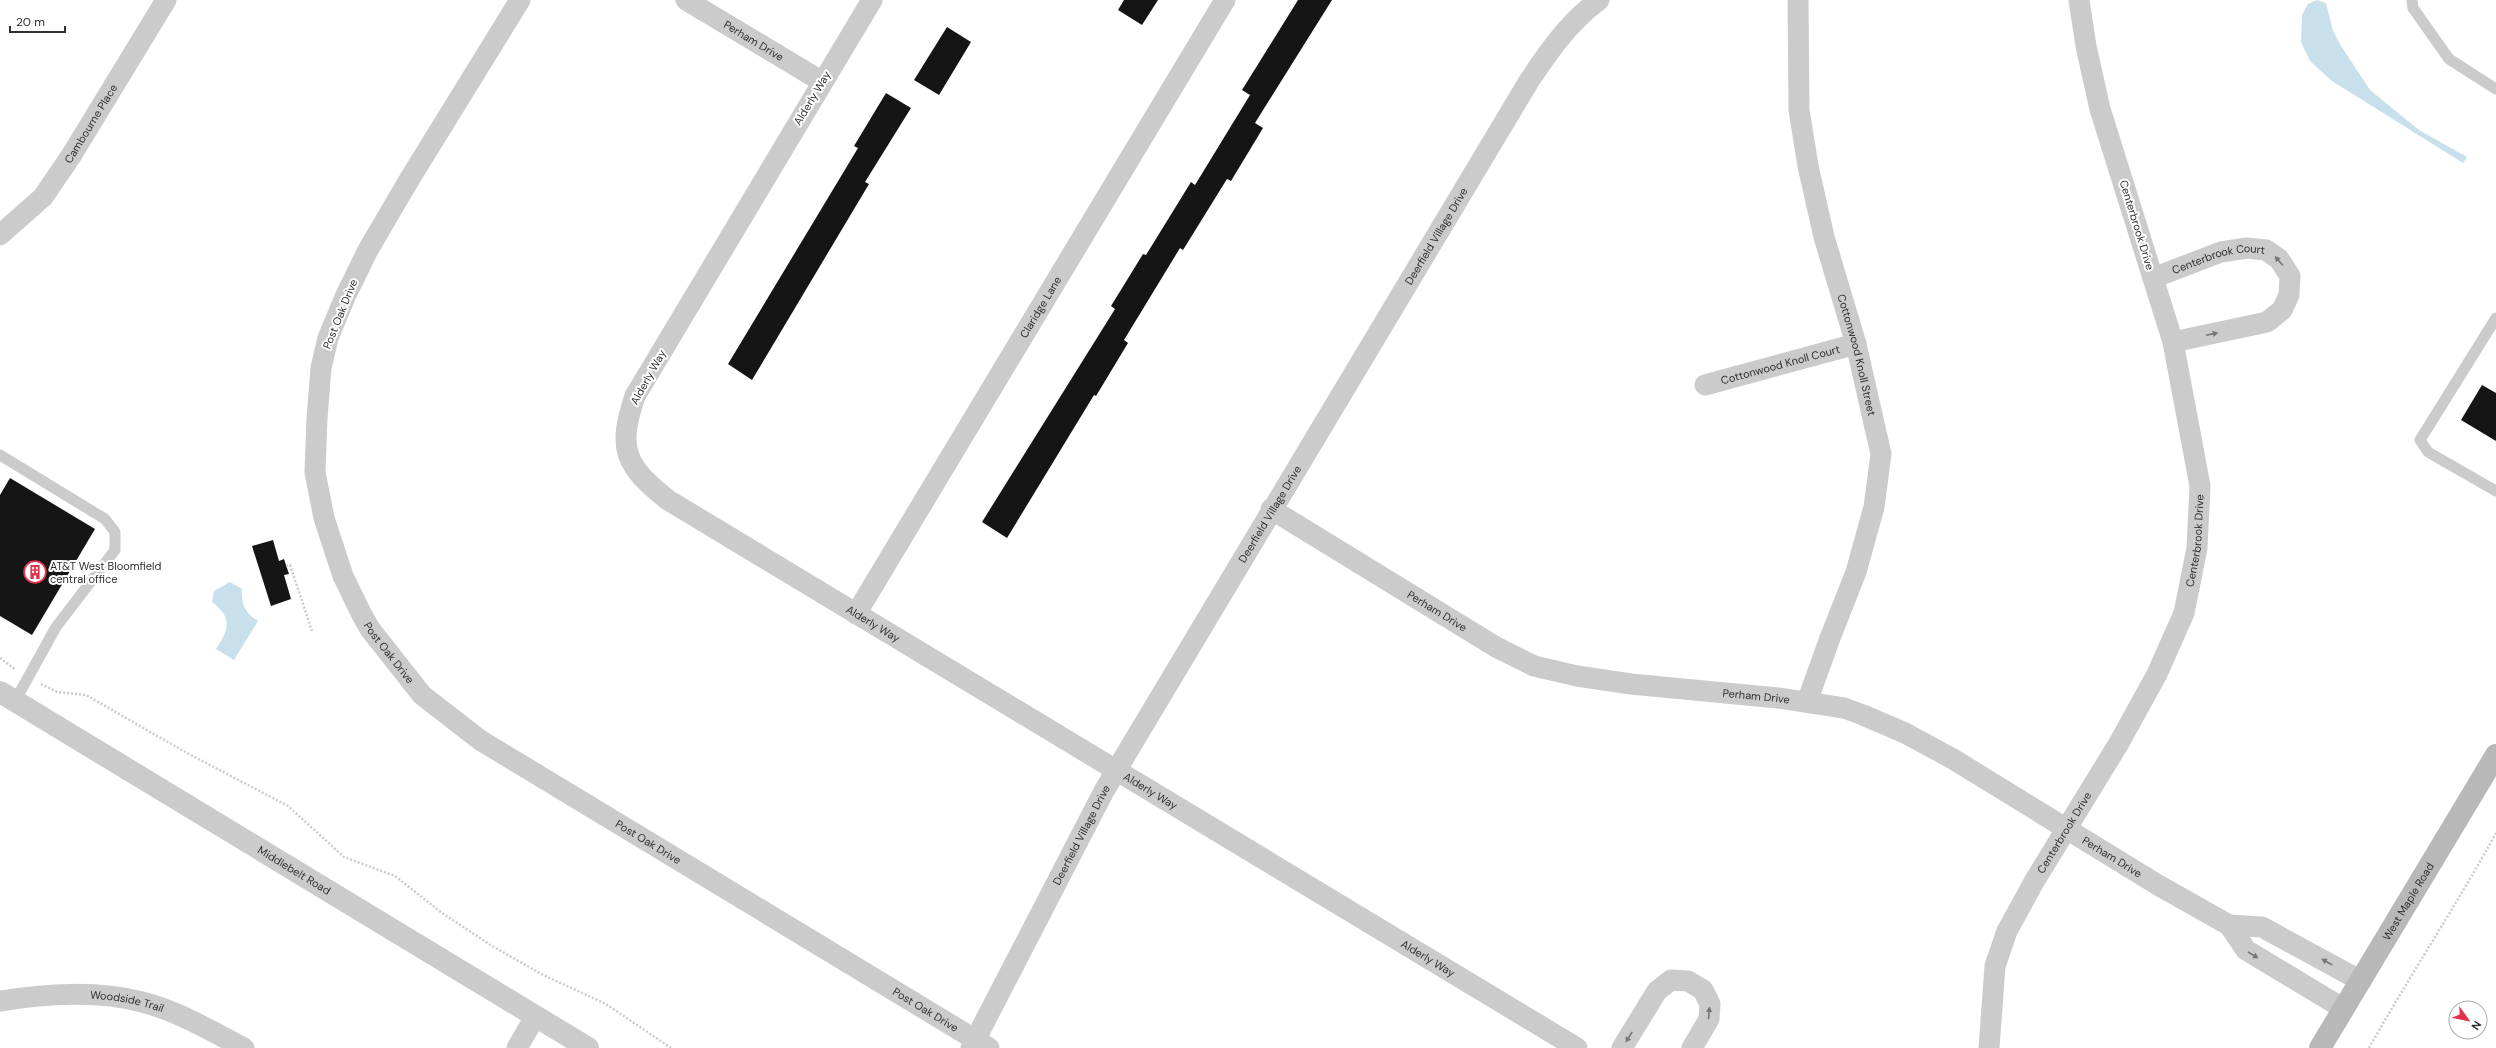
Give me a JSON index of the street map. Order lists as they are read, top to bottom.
{
  "streets": {
    "main road": ["West Maple Road"],
    "street": [
      "Perham Drive",
      "Alderly Way",
      "Cambourne Place",
      "Centerbrook Drive",
      "Deerfield Village Drive",
      "Centerbrook Court",
      "Claridge Lane",
      "Post Oak Drive",
      "Cottonwood Knoll Street",
      "Cottonwood Knoll Court",
      "Middlebelt Road",
      "Woodside Trail"
    ]
  },
  "crossings": [
    ["Perham Drive", "Alderly Way"],
    ["Perham Drive", "Centerbrook Drive"],
    ["Perham Drive", "Deerfield Village Drive"],
    ["Perham Drive", "Cottonwood Knoll Street"],
    ["Perham Drive", "West Maple Road"],
    ["Alderly Way", "Deerfield Village Drive"],
    ["Alderly Way", "Claridge Lane"],
    ["Centerbrook Drive", "Centerbrook Court"],
    ["Deerfield Village Drive", "Post Oak Drive"],
    ["Cottonwood Knoll Street", "Cottonwood Knoll Court"]
  ],
  "places": {
    "building": ["AT&T West Bloomfield central office"]
  },
  "scale_bar": "20 m",
  "north": "bottom right"
}
